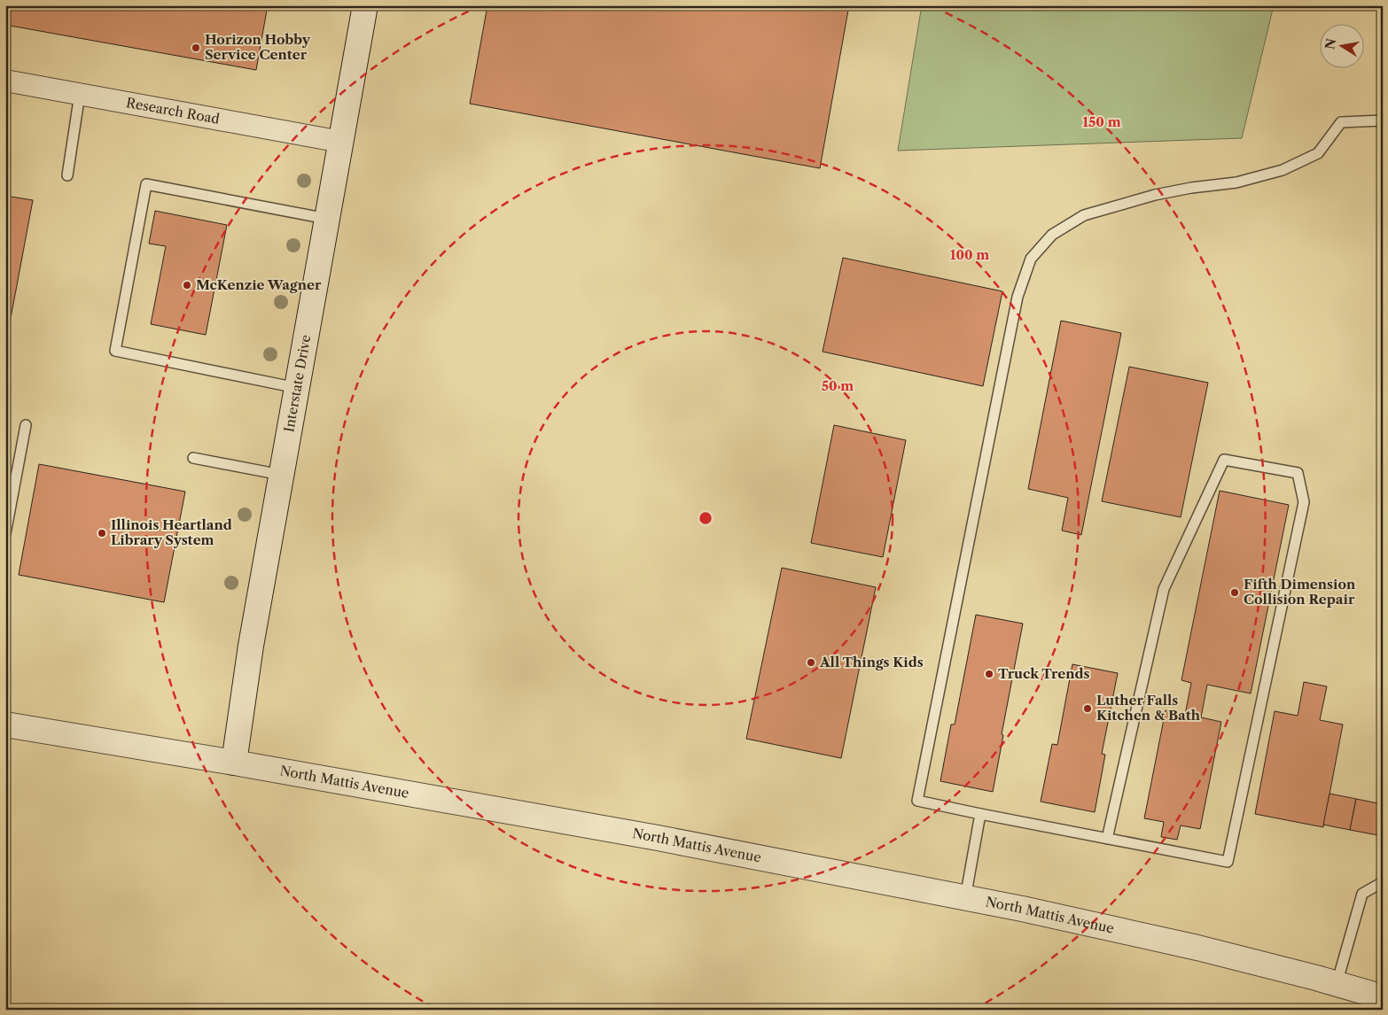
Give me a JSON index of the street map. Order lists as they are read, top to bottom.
{
  "streets": {
    "street": ["Research Road", "Interstate Drive", "North Mattis Avenue"]
  },
  "crossings": [
    ["Research Road", "Interstate Drive"],
    ["Interstate Drive", "North Mattis Avenue"]
  ],
  "places": [
    "Horizon Hobby Service Center",
    "McKenzie Wagner",
    "Illinois Heartland Library System",
    "Fifth Dimension Collision Repair",
    "All Things Kids",
    "Truck Trends",
    "Luther Falls Kitchen & Bath"
  ],
  "north": "left",
  "rings": ["150 m", "100 m", "50 m"]
}
